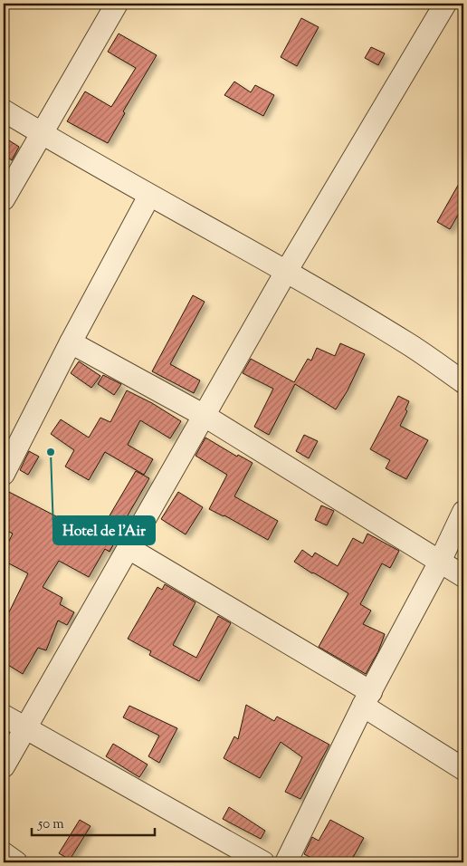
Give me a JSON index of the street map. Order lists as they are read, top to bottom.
{
  "places": ["Hotel de l'Air"],
  "scale_bar": "50 m"
}
